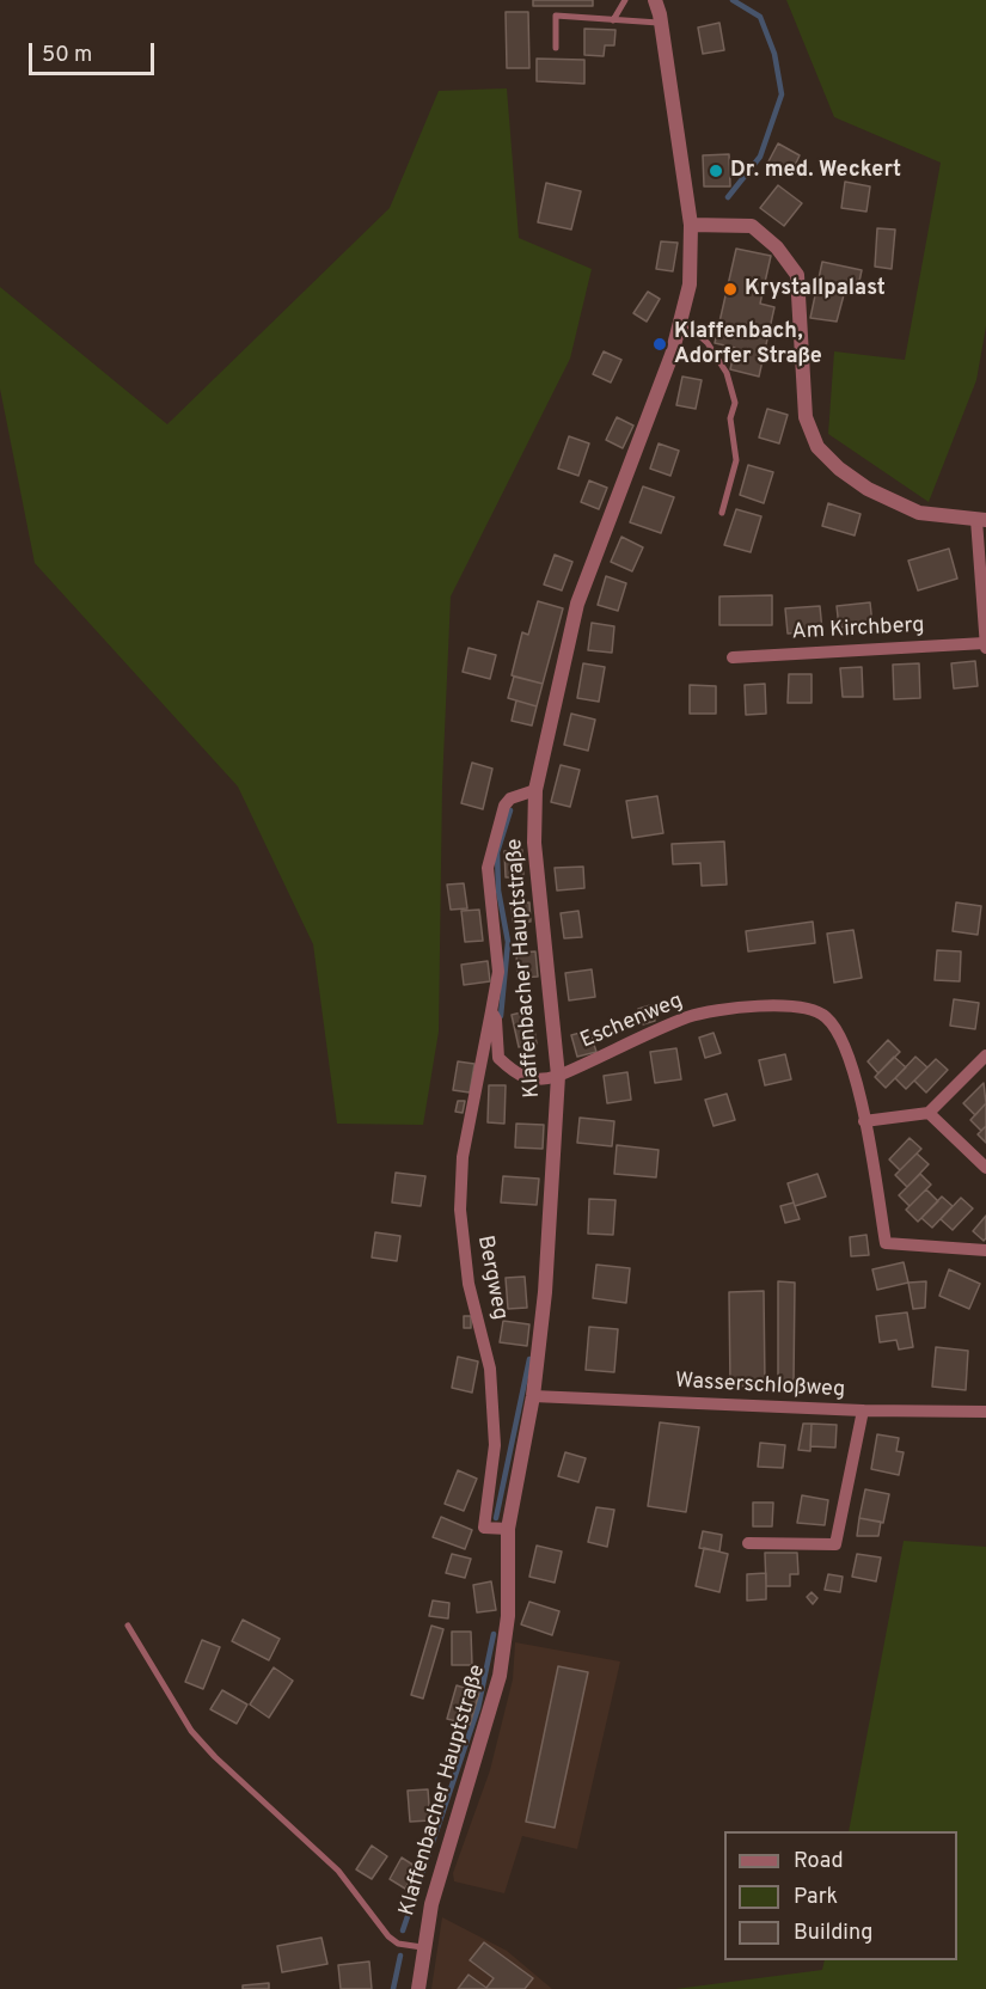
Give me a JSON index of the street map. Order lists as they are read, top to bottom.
{
  "streets": {
    "street": [
      "Am Kirchberg",
      "Klaffenbacher Hauptstraße",
      "Eschenweg",
      "Bergweg",
      "Wasserschloßweg"
    ]
  },
  "crossings": [
    ["Klaffenbacher Hauptstraße", "Eschenweg"],
    ["Klaffenbacher Hauptstraße", "Bergweg"],
    ["Klaffenbacher Hauptstraße", "Wasserschloßweg"],
    ["Eschenweg", "Bergweg"]
  ],
  "places": ["Dr. med. Weckert", "Krystallpalast", "Klaffenbach, Adorfer Straße"],
  "legend": ["Road", "Park", "Building"],
  "scale_bar": "50 m"
}
